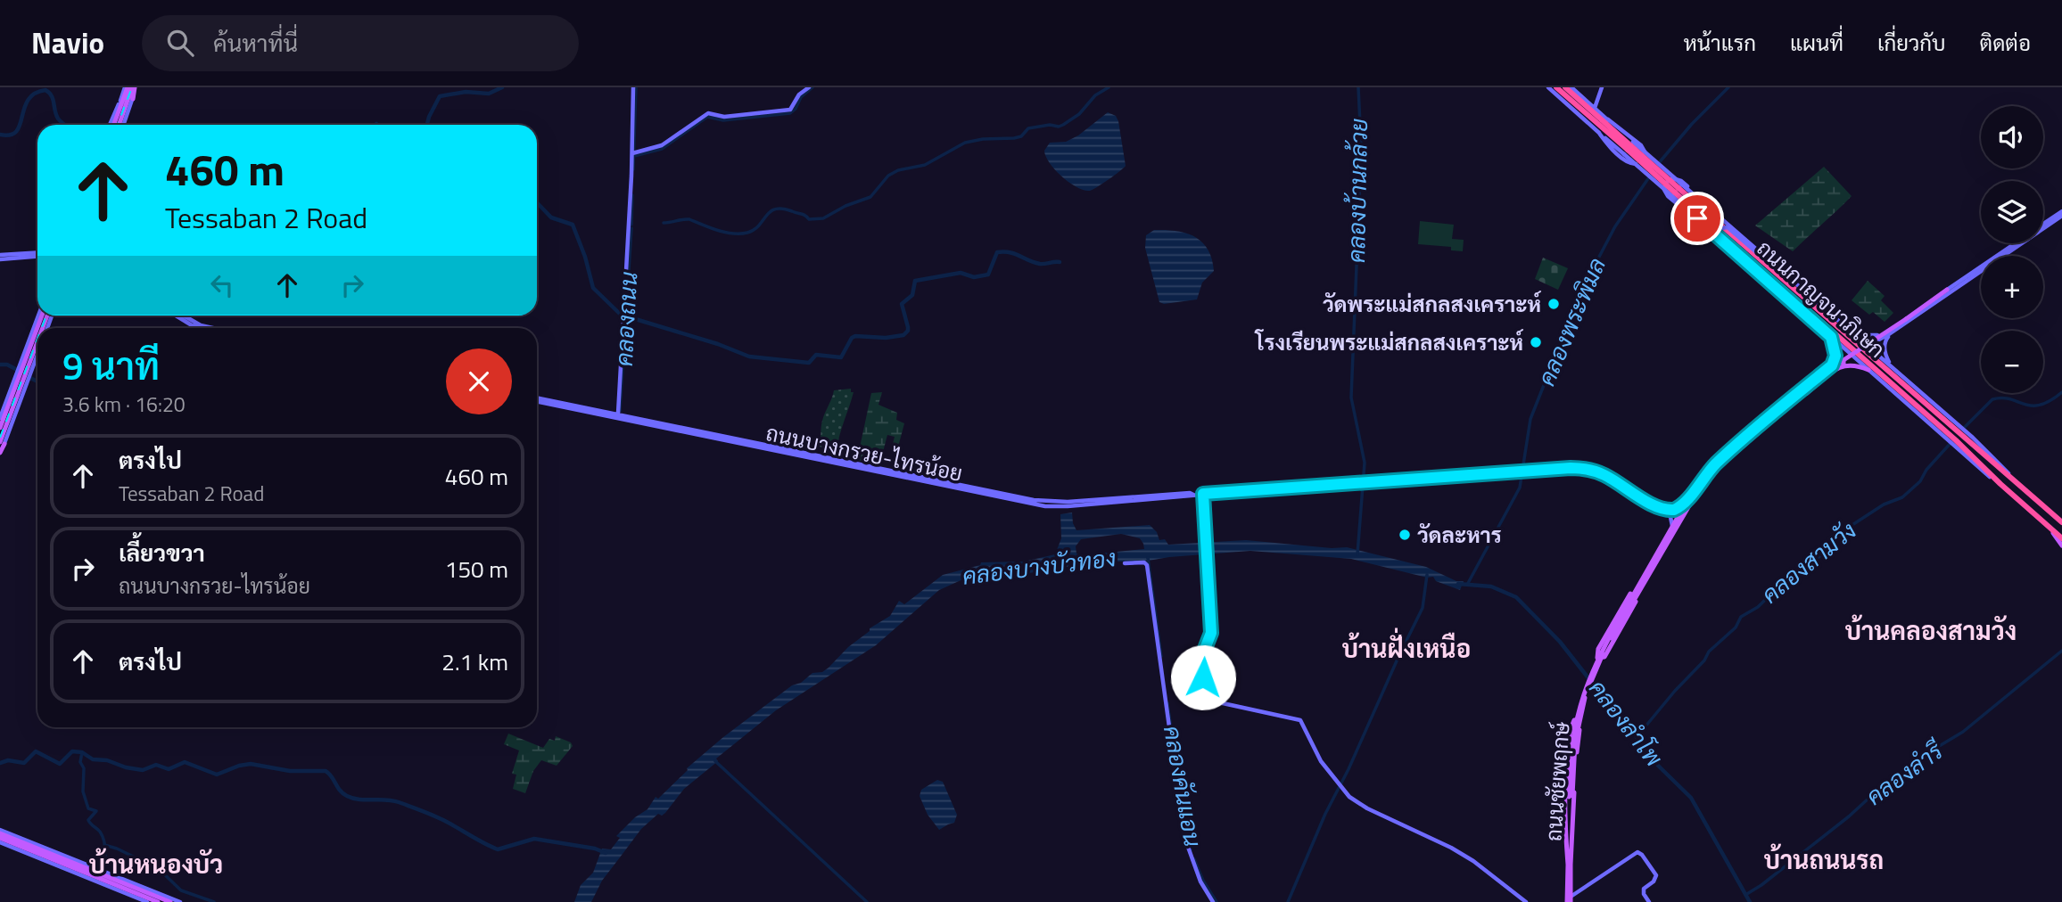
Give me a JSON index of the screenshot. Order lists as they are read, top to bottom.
{
  "streets": {
    "highway": ["ถนนกาญจนาภิเษก"],
    "main road": ["ถนนบางกรวย-ไทรน้อย", "ถนนชัยพฤกษ์"]
  },
  "districts": [
    "บ้านคลองสามวัง",
    "บ้านฝั่งเหนือ",
    "บ้านถนนรถ",
    "บ้านหนองบัว"
  ],
  "water": [
    "คลองบ้านกล้วย",
    "คลองถนน",
    "คลองพระพิมล",
    "คลองสามวัง",
    "คลองบางบัวทอง",
    "คลองลำโพ",
    "คลองลำรี",
    "คลองคันแอน"
  ],
  "places": ["วัดพระแม่สกลสงเคราะห์", "โรงเรียนพระแม่สกลสงเคราะห์", "วัดละหาร"],
  "page": {
    "header": "Navio",
    "search": "ค้นหาที่นี่",
    "nav": [
      "หน้าแรก",
      "แผนที่",
      "เกี่ยวกับ",
      "ติดต่อ"
    ],
    "map_buttons": ["+", "−"],
    "turn": ["460 m", "Tessaban 2 Road"],
    "heading": ["9 นาที", "3.6 km · 16:20"],
    "list": [
      {
        "name": "ตรงไป",
        "note": "Tessaban 2 Road",
        "value": "460 m"
      },
      {
        "name": "เลี้ยวขวา",
        "note": "ถนนบางกรวย-ไทรน้อย",
        "value": "150 m"
      },
      {
        "name": "ตรงไป",
        "value": "2.1 km"
      }
    ]
  }
}
